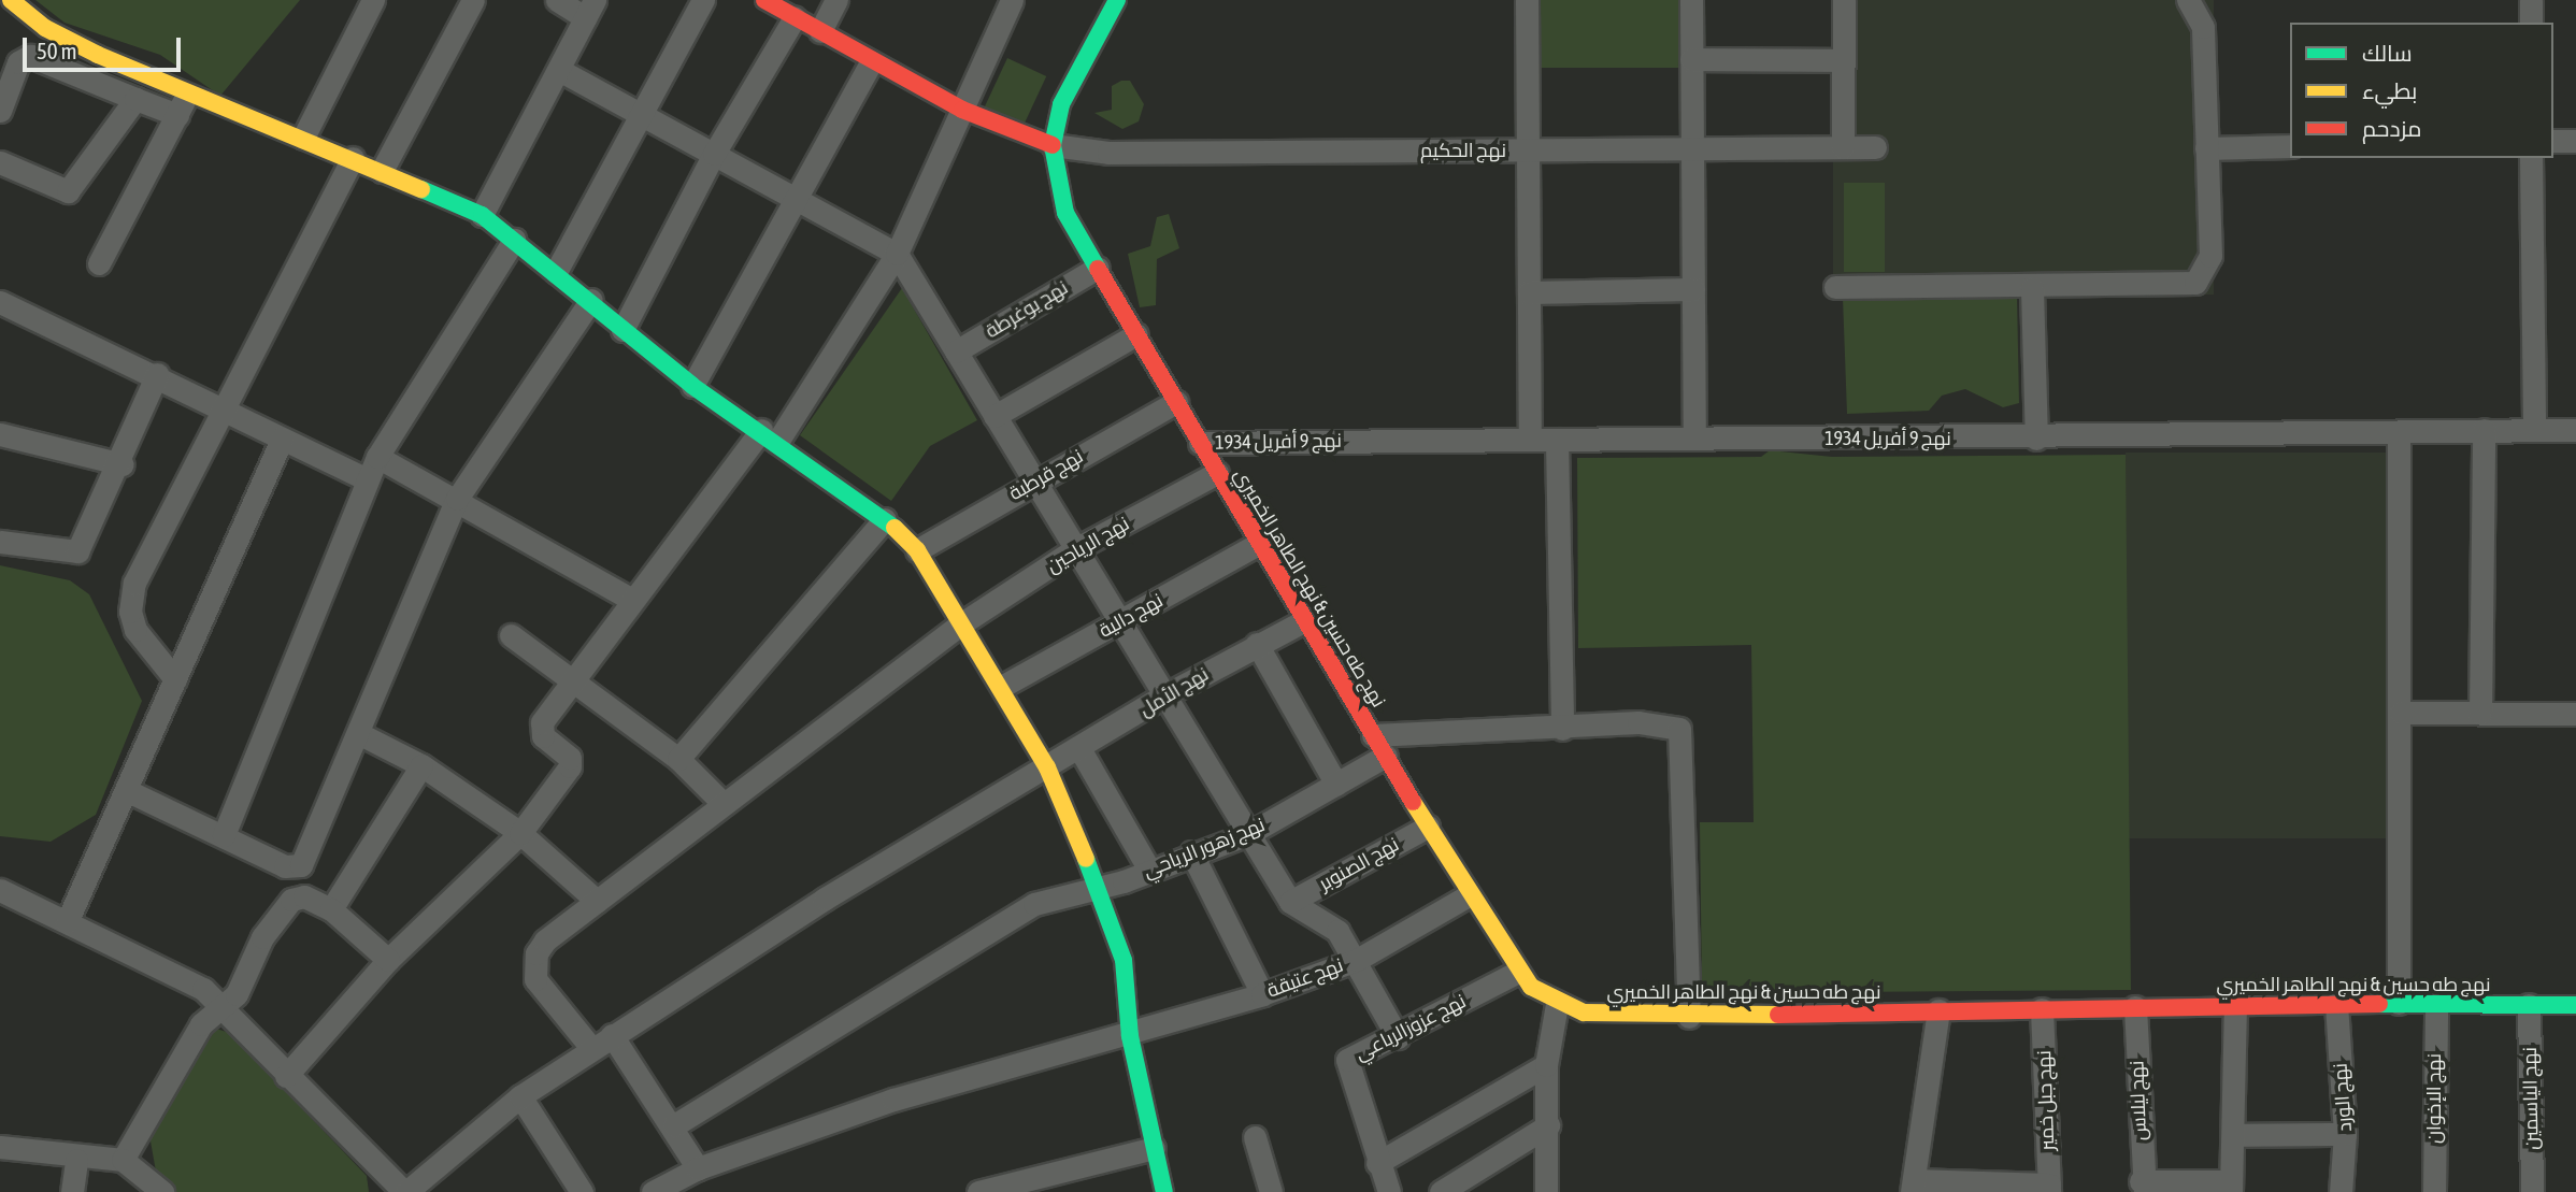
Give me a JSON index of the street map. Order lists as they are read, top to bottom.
{
  "streets": {
    "street": [
      "نهج الحكيم",
      "نهج يوغرطة",
      "نهج 9 أفريل 1934",
      "نهج قرطبة",
      "نهج الرياحين",
      "نهج طه حسين & نهج الطاهر الخميري",
      "نهج دالية",
      "نهج الأمل",
      "نهج زهور الرياحي",
      "نهج الصنوبر",
      "نهج عتيقة",
      "نهج عزوزالرباعي",
      "نهج الورد",
      "نهج الإخوان",
      "نهج الياسمين",
      "نهج جبل خمير",
      "نهج ليلاس"
    ]
  },
  "crossings": [
    ["نهج الحكيم", "نهج طه حسين & نهج الطاهر الخميري"],
    ["نهج يوغرطة", "نهج طه حسين & نهج الطاهر الخميري"],
    ["نهج 9 أفريل 1934", "نهج طه حسين & نهج الطاهر الخميري"],
    ["نهج قرطبة", "نهج طه حسين & نهج الطاهر الخميري"],
    ["نهج الرياحين", "نهج طه حسين & نهج الطاهر الخميري"],
    ["نهج الرياحين", "نهج الأمل"],
    ["نهج طه حسين & نهج الطاهر الخميري", "نهج دالية"],
    ["نهج طه حسين & نهج الطاهر الخميري", "نهج الأمل"],
    ["نهج طه حسين & نهج الطاهر الخميري", "نهج زهور الرياحي"],
    ["نهج طه حسين & نهج الطاهر الخميري", "نهج الصنوبر"],
    ["نهج طه حسين & نهج الطاهر الخميري", "نهج عتيقة"],
    ["نهج طه حسين & نهج الطاهر الخميري", "نهج عزوزالرباعي"],
    ["نهج طه حسين & نهج الطاهر الخميري", "نهج الورد"],
    ["نهج طه حسين & نهج الطاهر الخميري", "نهج الإخوان"],
    ["نهج طه حسين & نهج الطاهر الخميري", "نهج الياسمين"],
    ["نهج طه حسين & نهج الطاهر الخميري", "نهج جبل خمير"],
    ["نهج طه حسين & نهج الطاهر الخميري", "نهج ليلاس"]
  ],
  "legend": ["سالك", "بطيء", "مزدحم"],
  "scale_bar": "50 m"
}
